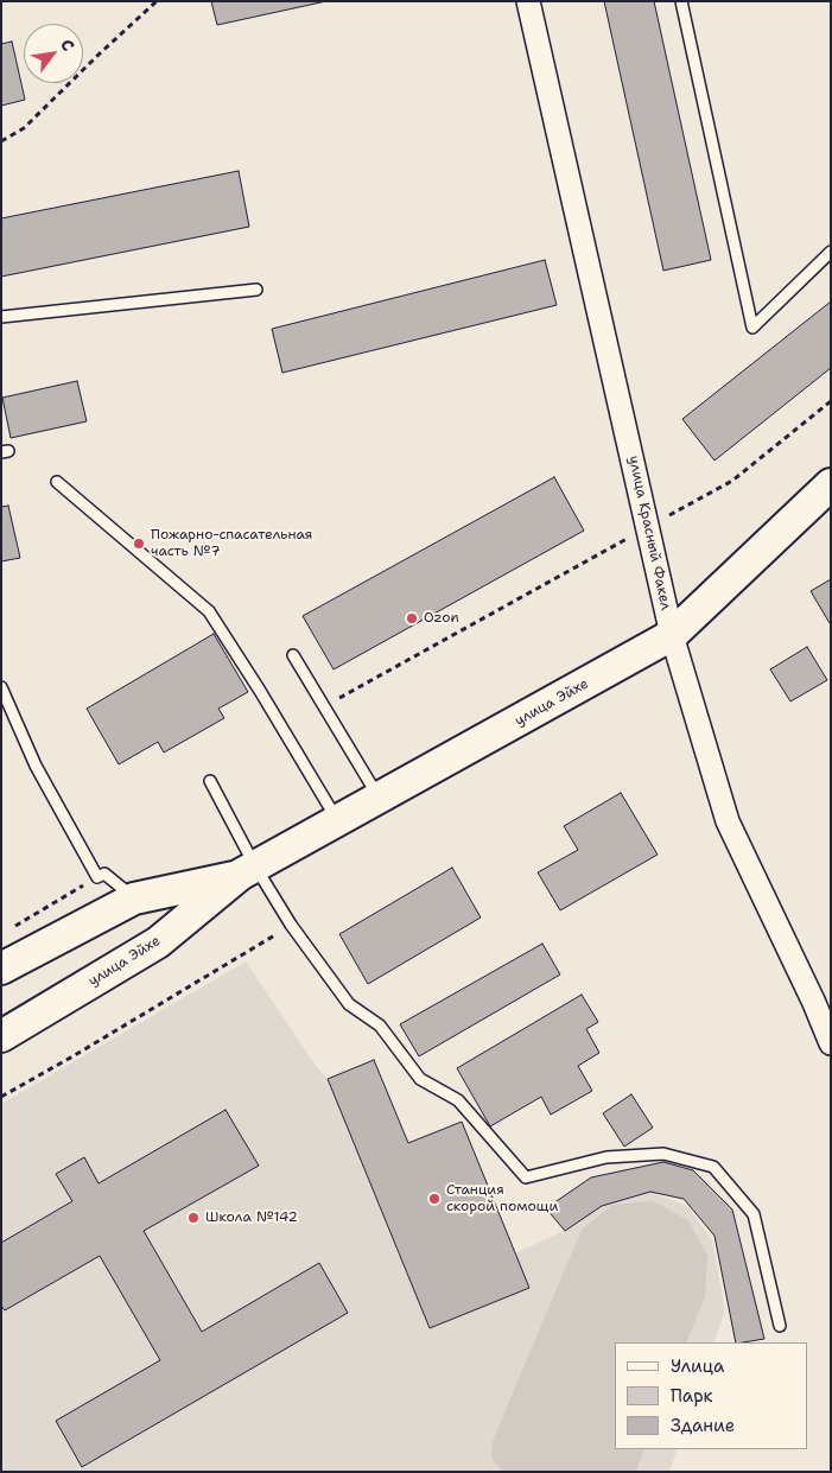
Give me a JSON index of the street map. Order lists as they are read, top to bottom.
{
  "streets": {
    "main road": ["улица Эйхе"],
    "street": ["улица Красный Факел"]
  },
  "crossings": [
    ["улица Красный Факел", "улица Эйхе"]
  ],
  "places": [
    "Пожарно-спасательная часть №7",
    "Ozon",
    "Станция скорой помощи",
    "Школа №142"
  ],
  "legend": ["Улица", "Парк", "Здание"],
  "north": "top right"
}
